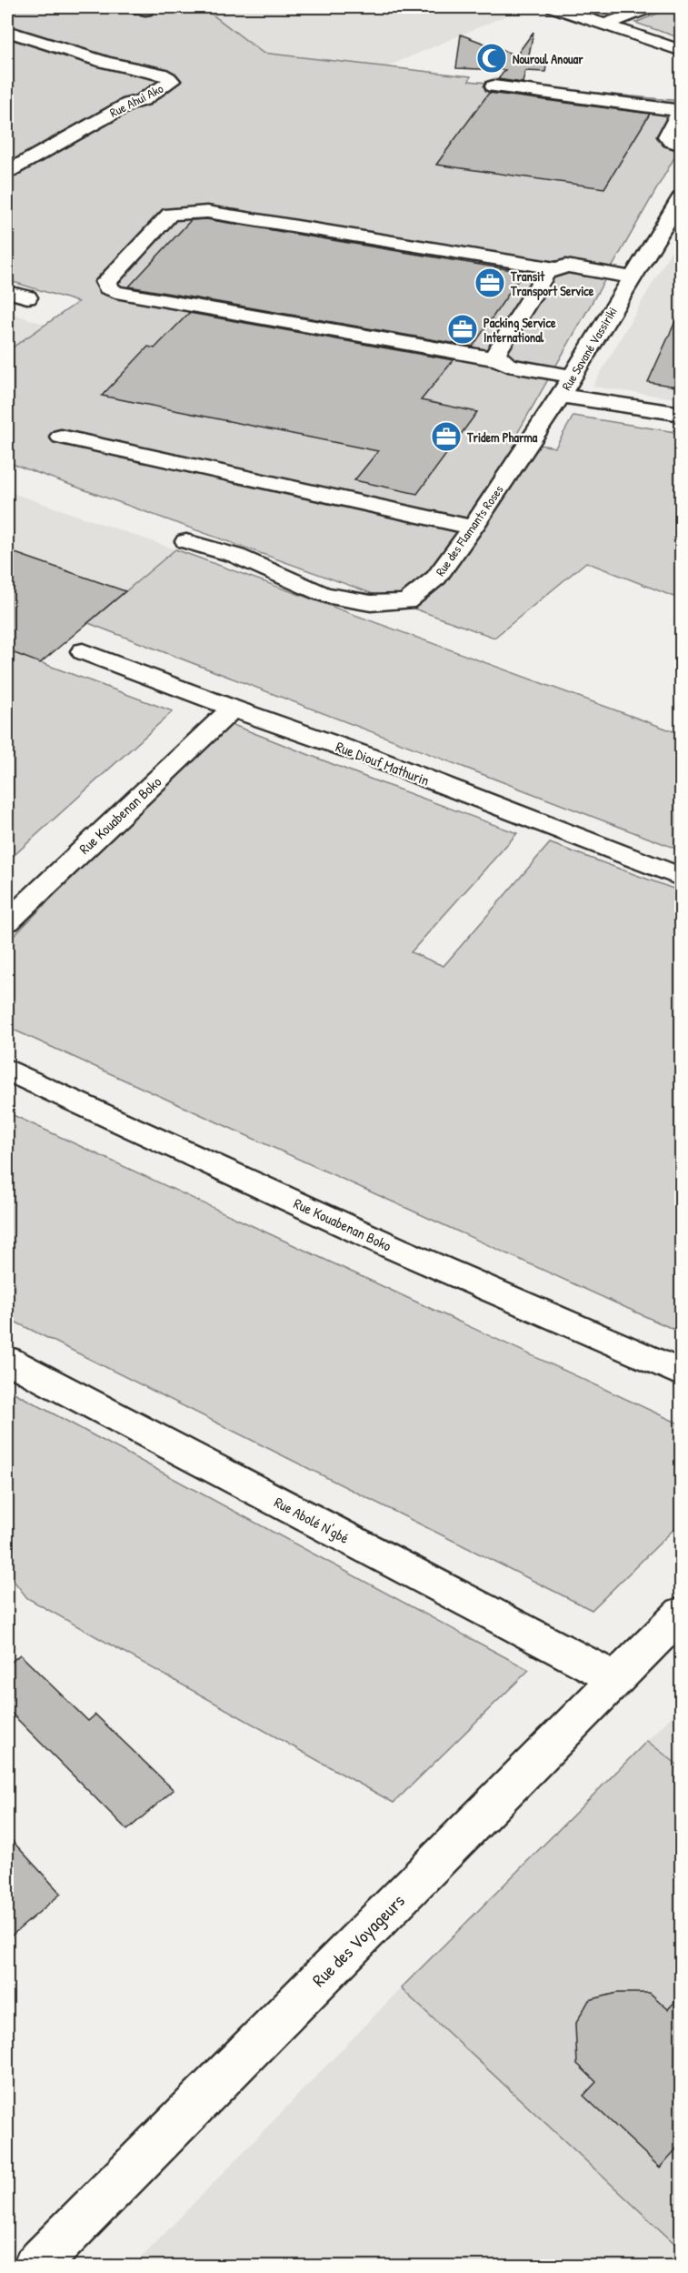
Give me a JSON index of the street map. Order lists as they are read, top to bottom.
{
  "streets": {
    "street": [
      "Rue Ahui Ako",
      "Rue Savané Vassiriki",
      "Rue des Flamants Roses",
      "Rue Diouf Mathurin",
      "Rue Kouabenan Boko",
      "Rue Abolé N'gbé",
      "Rue des Voyageurs"
    ]
  },
  "crossings": [
    ["Rue Savané Vassiriki", "Rue des Flamants Roses"],
    ["Rue Diouf Mathurin", "Rue Kouabenan Boko"],
    ["Rue Abolé N'gbé", "Rue des Voyageurs"]
  ],
  "places": {
    "mosque": ["Nouroul Anouar"],
    "office": ["Transit Transport Service", "Packing Service International", "Tridem Pharma"]
  }
}
